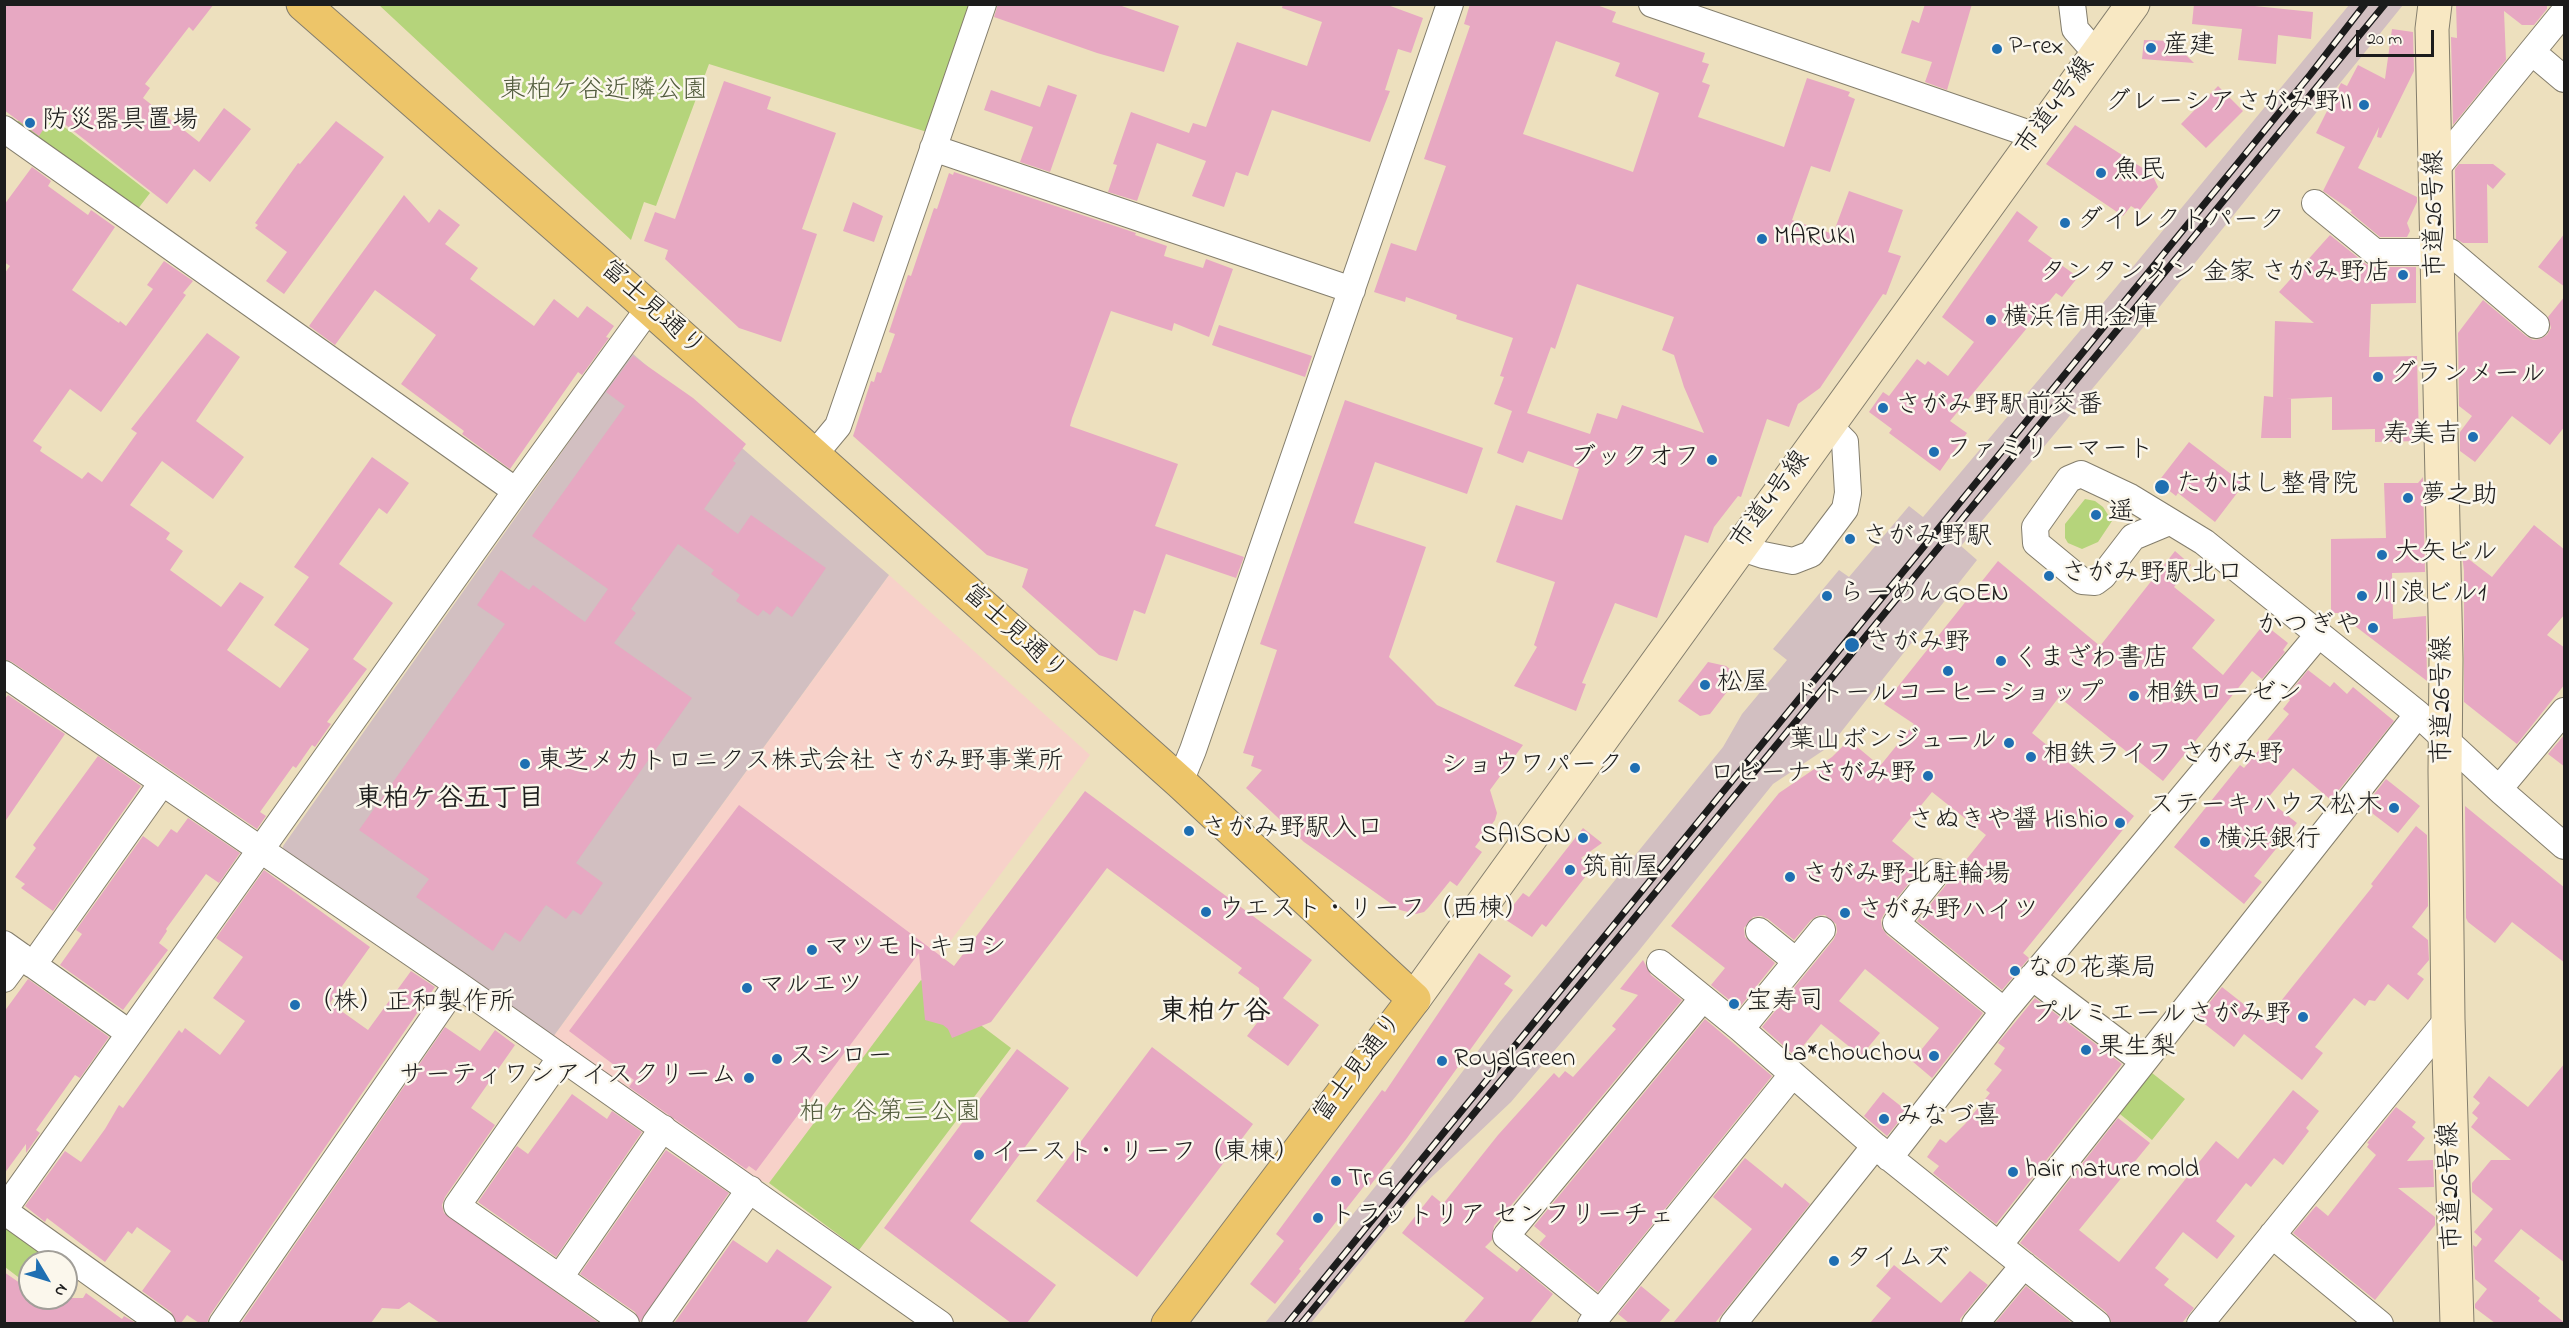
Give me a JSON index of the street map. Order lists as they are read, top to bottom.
{
  "streets": {
    "main road": ["富士見通り"],
    "street": ["市道4号線", "市道26号線"]
  },
  "crossings": [
    ["市道4号線", "富士見通り"]
  ],
  "districts": ["東柏ケ谷五丁目", "東柏ケ谷"],
  "parks": ["東柏ケ谷近隣公園", "柏ヶ谷第三公園"],
  "places": [
    "産建",
    "P-rex",
    "グレーシアさがみ野II",
    "防災器具置場",
    "魚民",
    "ダイレクトパーク",
    "MARUKI",
    "タンタンメン 金家 さがみ野店",
    "横浜信用金庫",
    "グランメール",
    "さがみ野駅前交番",
    "寿美吉",
    "ファミリーマート",
    "ブックオフ",
    "たかはし整骨院",
    "夢之助",
    "遥",
    "さがみ野駅",
    "大矢ビル",
    "さがみ野駅北口",
    "らーめんGOEN",
    "川浪ビル1",
    "かつぎや",
    "さがみ野",
    "くまざわ書店",
    "ドトールコーヒーショップ",
    "松屋",
    "相鉄ローゼン",
    "葉山ボンジュール",
    "相鉄ライフ さがみ野",
    "東芝メカトロニクス株式会社 さがみ野事業所",
    "ショウワパーク",
    "ロビーナさがみ野",
    "ステーキハウス松木",
    "さぬきや醤 Hishio",
    "さがみ野駅入口",
    "SAISON",
    "横浜銀行",
    "筑前屋",
    "さがみ野北駐輪場",
    "ウエスト・リーフ（西棟）",
    "さがみ野ハイツ",
    "マツモトキヨシ",
    "なの花薬局",
    "マルエツ",
    "宝寿司",
    "（株）正和製作所",
    "プルミエールさがみ野",
    "果生梨",
    "La*chouchou",
    "スシロー",
    "RoyalGreen",
    "サーティワンアイスクリーム",
    "みなづ喜",
    "イースト・リーフ（東棟）",
    "hair nature mold",
    "Tr G",
    "トラットリア センフリーチェ",
    "タイムズ"
  ],
  "scale_bar": "20 m",
  "north": "bottom right"
}
